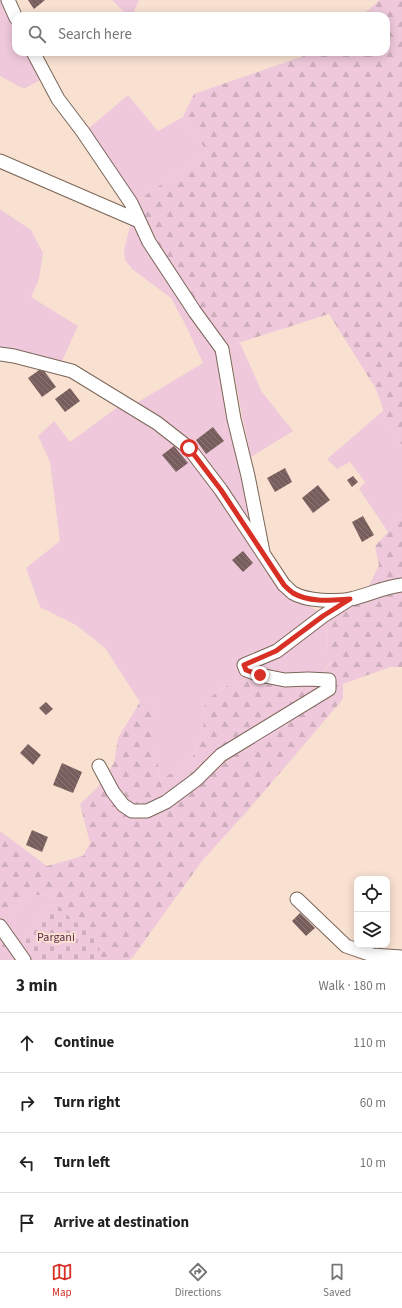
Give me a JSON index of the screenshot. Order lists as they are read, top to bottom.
{
  "parks": ["Pargani"],
  "page": {
    "search": "Search here",
    "heading": ["3 min", "Walk · 180 m"],
    "list": [
      ["Continue", "110 m"],
      ["Turn right", "60 m"],
      ["Turn left", "10 m"],
      "Arrive at destination"
    ],
    "nav": ["Map", "Directions", "Saved"]
  }
}
